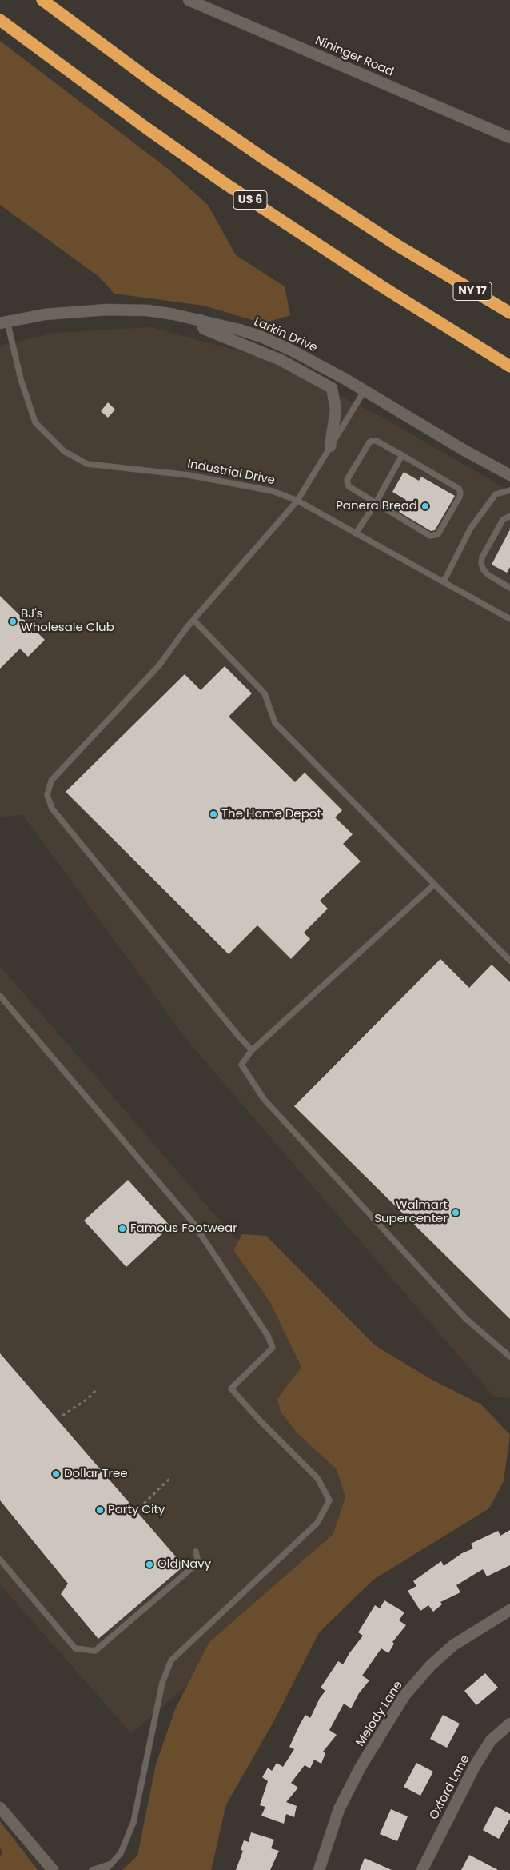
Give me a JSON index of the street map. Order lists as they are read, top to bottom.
{
  "streets": {
    "highway": ["US 6", "NY 17"],
    "street": [
      "Nininger Road",
      "Larkin Drive",
      "Melody Lane",
      "Oxford Lane"
    ],
    "lane": ["Industrial Drive"]
  },
  "crossings": [
    ["Larkin Drive", "Industrial Drive"]
  ],
  "places": [
    "Panera Bread",
    "BJ's Wholesale Club",
    "The Home Depot",
    "Walmart Supercenter",
    "Famous Footwear",
    "Dollar Tree",
    "Party City",
    "Old Navy"
  ]
}
